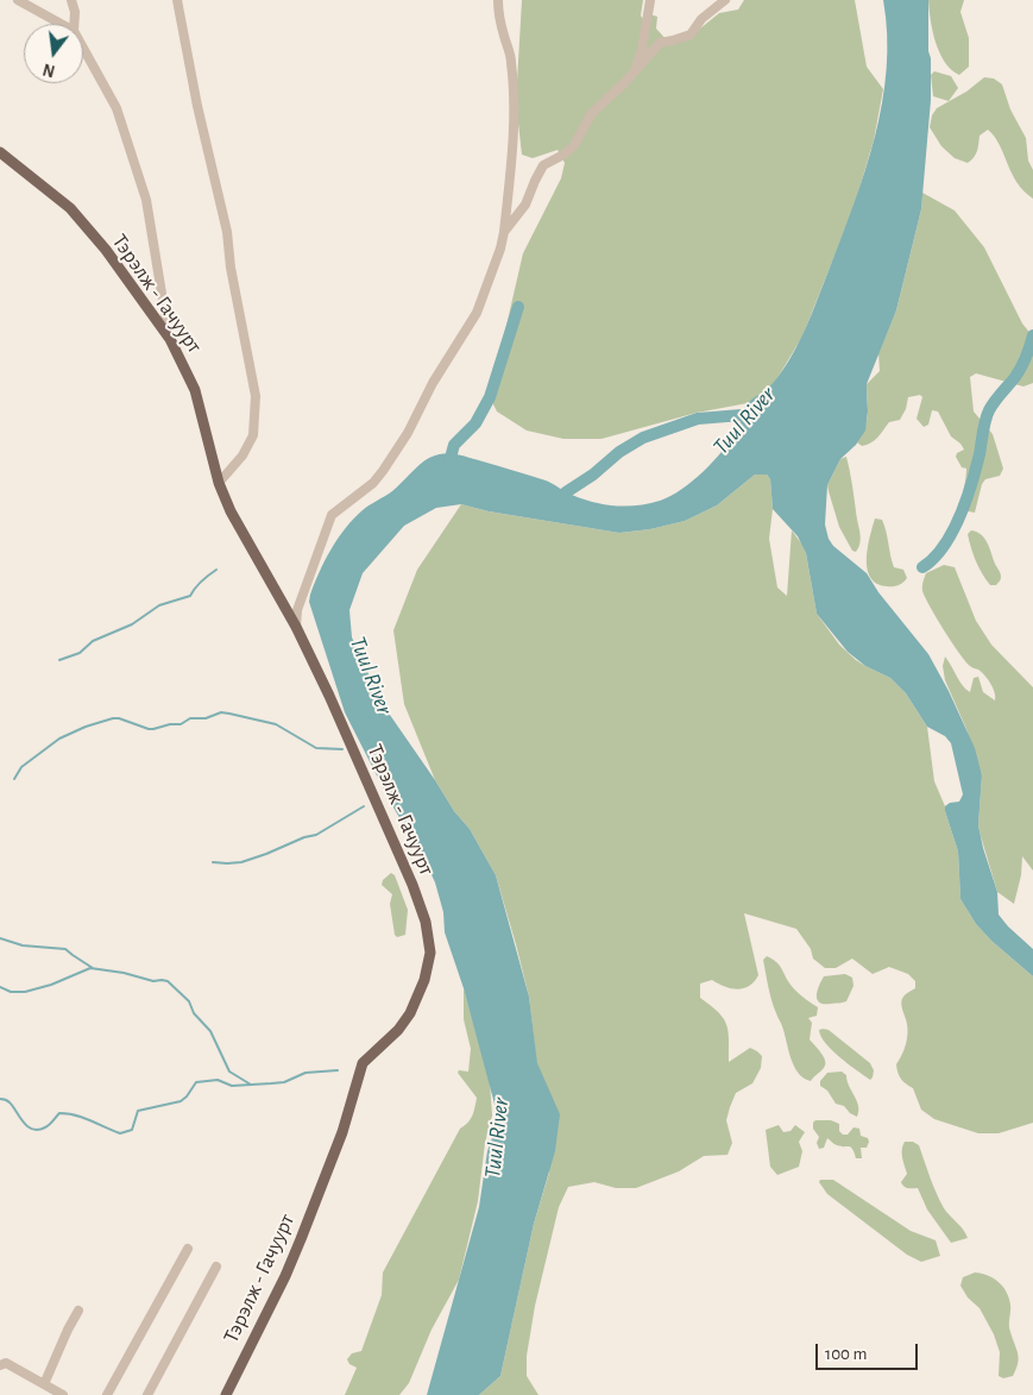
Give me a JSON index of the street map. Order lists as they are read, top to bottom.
{
  "streets": {
    "main road": ["Тэрэлж - Гачуурт"]
  },
  "water": ["Tuul River"],
  "scale_bar": "100 m",
  "north": "bottom"
}
